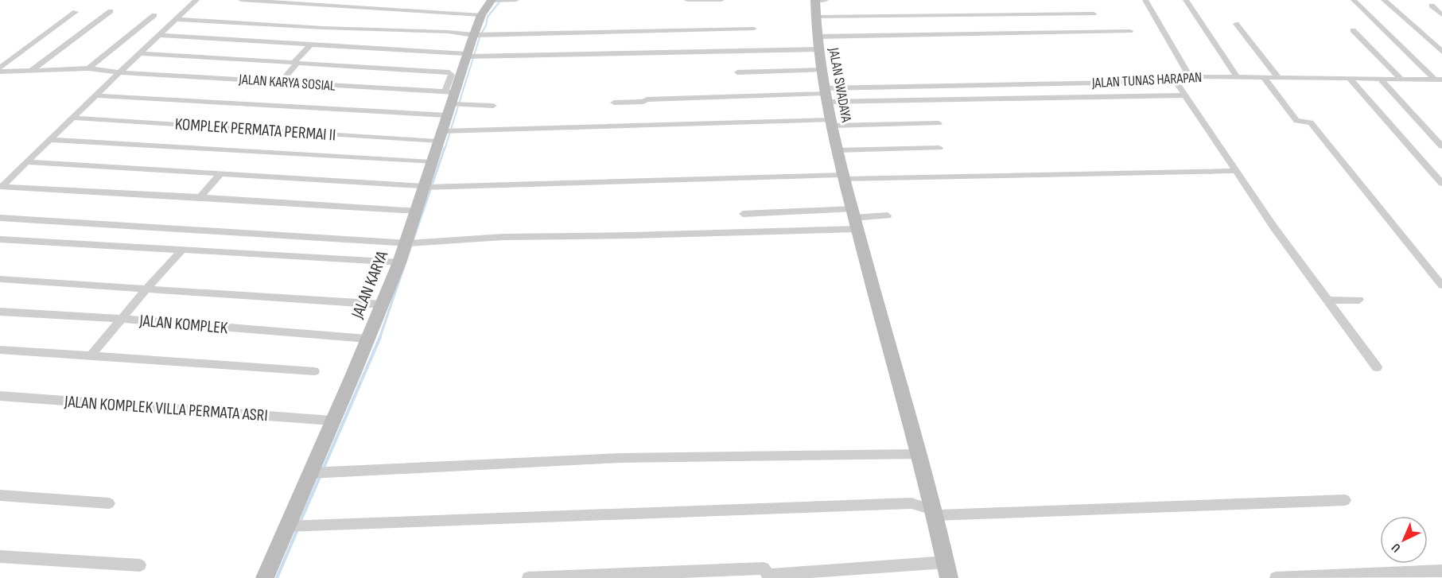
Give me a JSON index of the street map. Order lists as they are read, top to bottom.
{
  "streets": {
    "street": [
      "JALAN TUNAS HARAPAN",
      "JALAN KARYA SOSIAL",
      "JALAN SWADAYA",
      "KOMPLEK PERMATA PERMAI II",
      "JALAN KARYA",
      "JALAN KOMPLEK",
      "JALAN KOMPLEK VILLA PERMATA ASRI"
    ]
  },
  "crossings": [
    ["JALAN TUNAS HARAPAN", "JALAN SWADAYA"],
    ["JALAN KARYA SOSIAL", "JALAN KARYA"],
    ["JALAN SWADAYA", "KOMPLEK PERMATA PERMAI II"],
    ["KOMPLEK PERMATA PERMAI II", "JALAN KARYA"],
    ["JALAN KARYA", "JALAN KOMPLEK"],
    ["JALAN KARYA", "JALAN KOMPLEK VILLA PERMATA ASRI"]
  ],
  "north": "bottom left"
}
